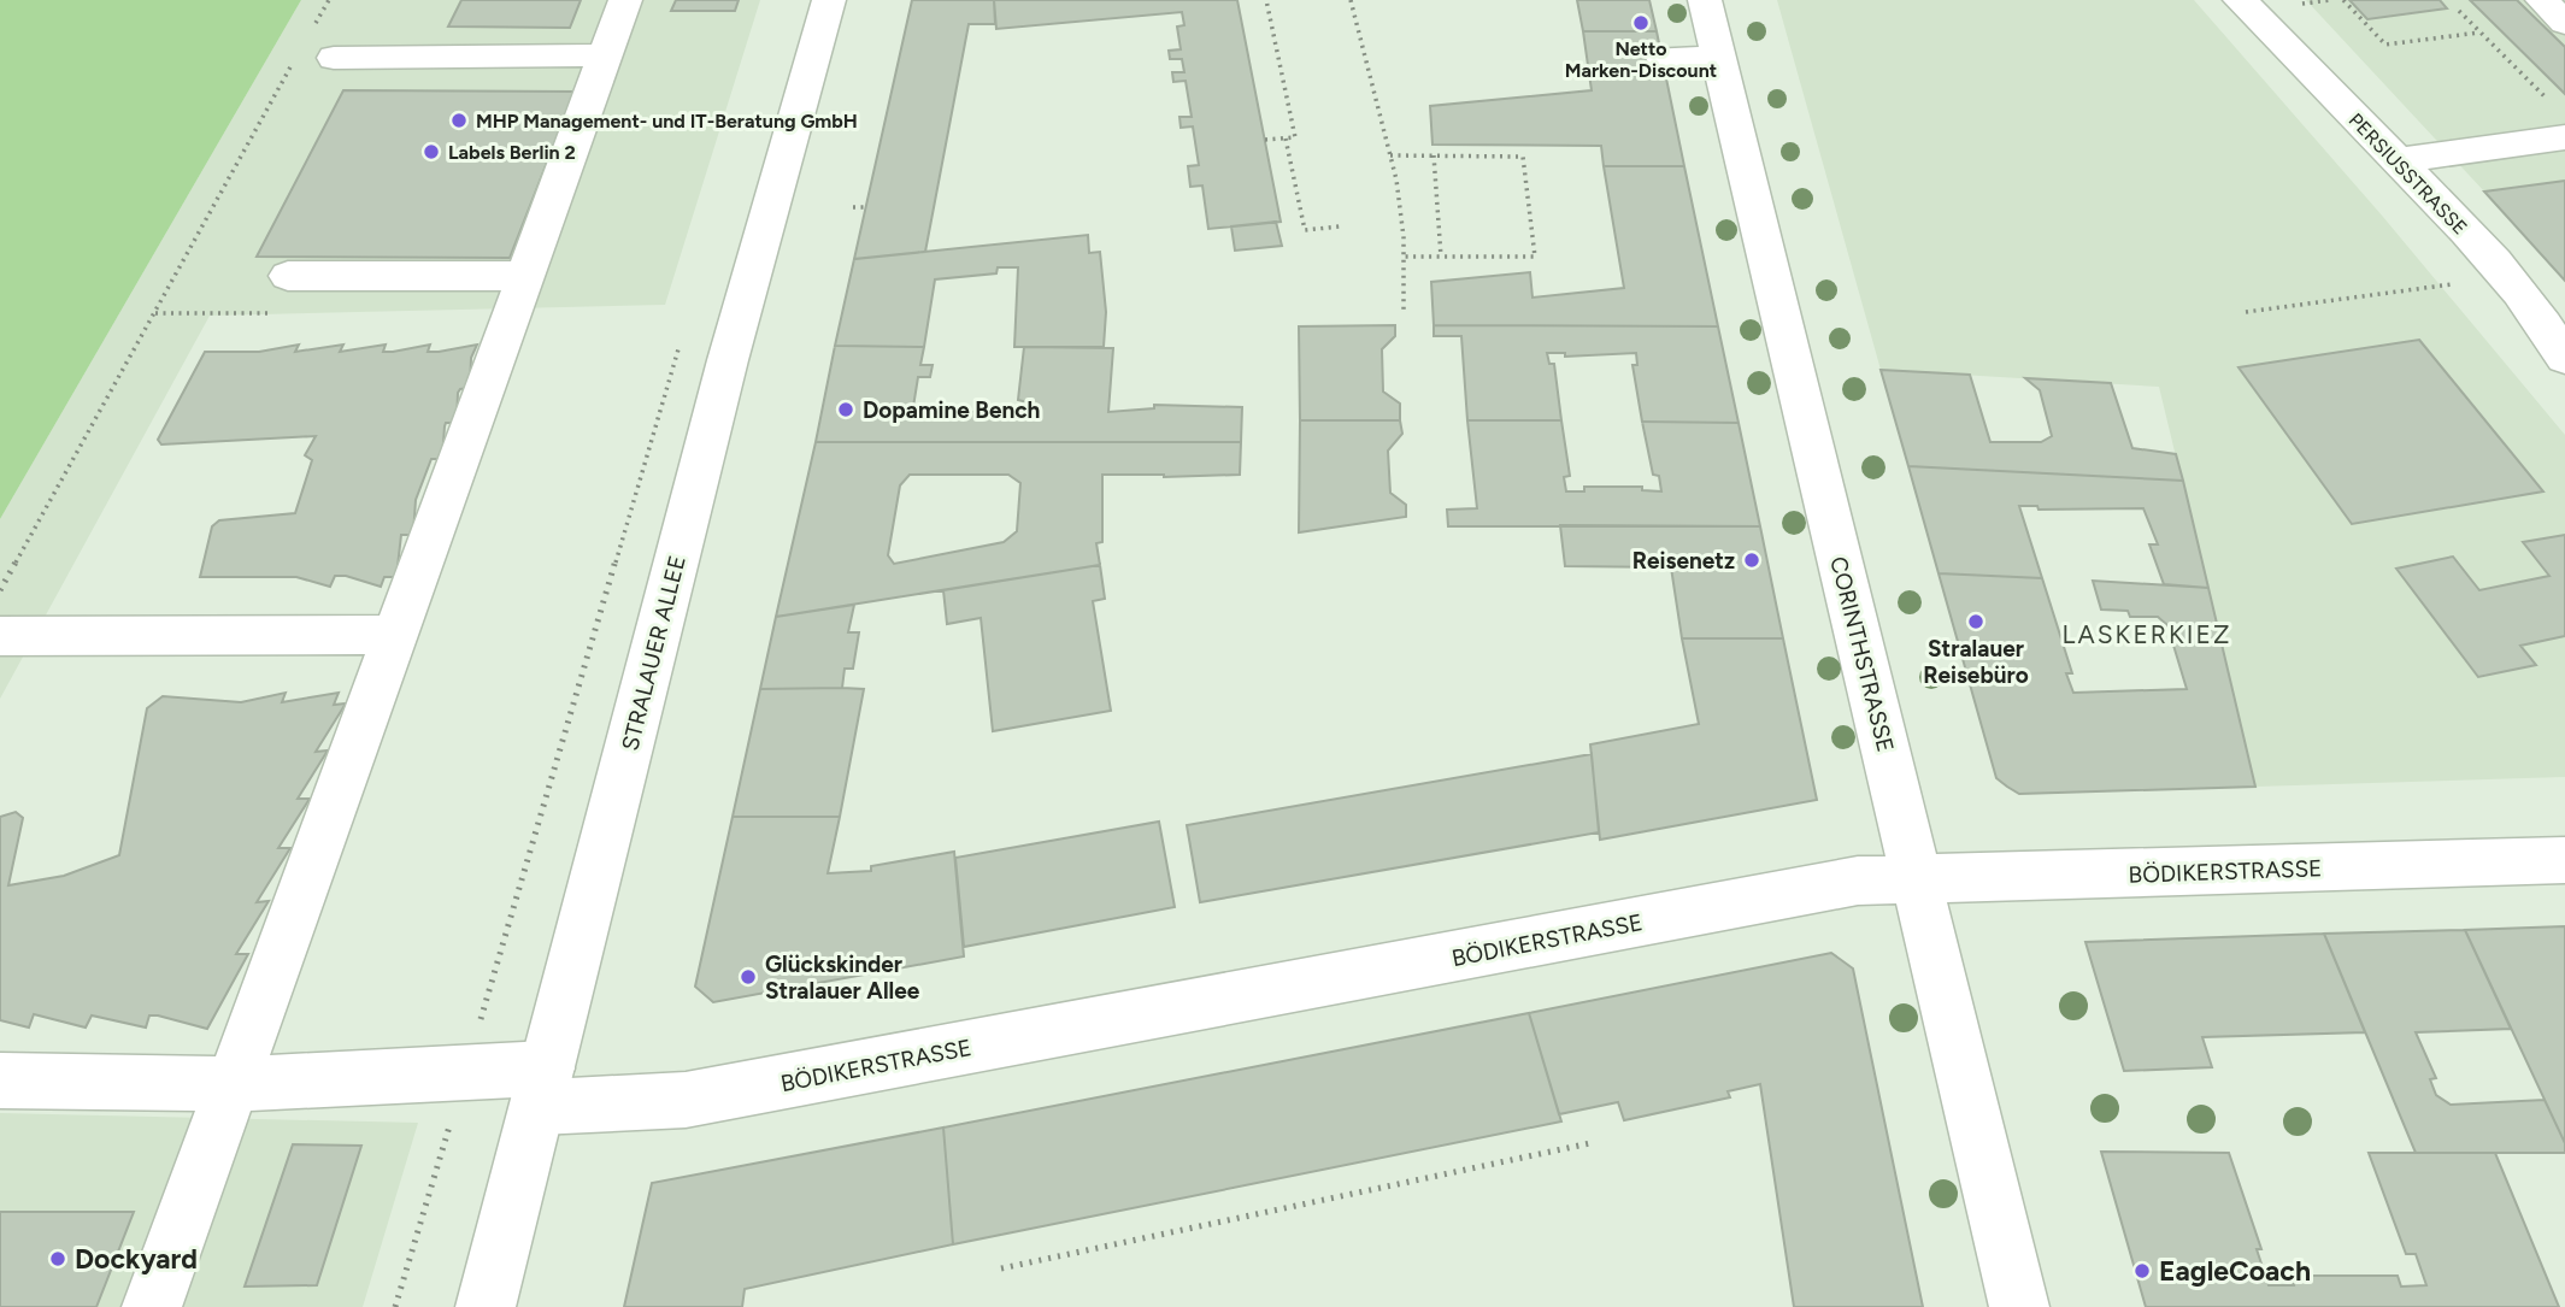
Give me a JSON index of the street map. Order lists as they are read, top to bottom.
{
  "streets": {
    "street": [
      "PERSIUSSTRASSE",
      "STRALAUER ALLEE",
      "CORINTHSTRASSE",
      "BÖDIKERSTRASSE"
    ]
  },
  "crossings": [
    ["STRALAUER ALLEE", "BÖDIKERSTRASSE"],
    ["CORINTHSTRASSE", "BÖDIKERSTRASSE"]
  ],
  "districts": ["LASKERKIEZ"],
  "places": [
    "Netto Marken-Discount",
    "MHP Management- und IT-Beratung GmbH",
    "Labels Berlin 2",
    "Dopamine Bench",
    "Reisenetz",
    "Stralauer Reisebüro",
    "Glückskinder Stralauer Allee",
    "Dockyard",
    "EagleCoach"
  ]
}
